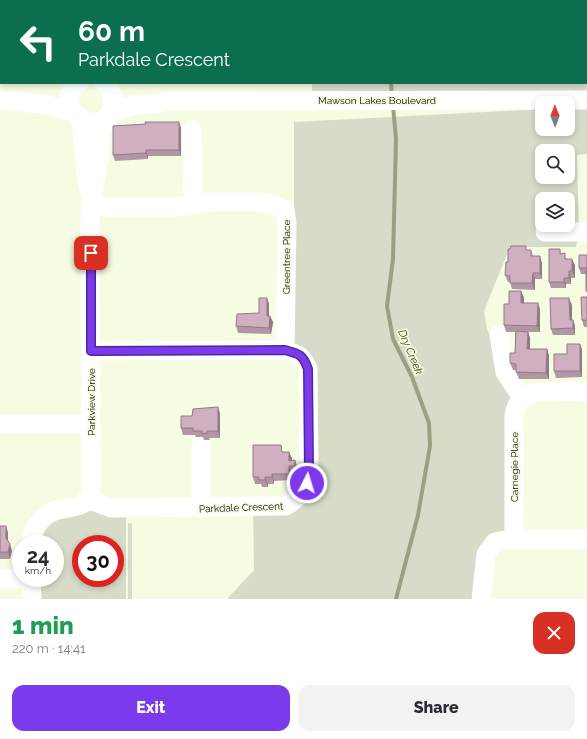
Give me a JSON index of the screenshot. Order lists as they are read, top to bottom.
{
  "streets": {
    "street": [
      "Mawson Lakes Boulevard",
      "Greentree Place",
      "Parkview Drive",
      "Carnegie Place",
      "Parkdale Crescent"
    ]
  },
  "crossings": [
    ["Mawson Lakes Boulevard", "Parkview Drive"],
    ["Greentree Place", "Parkview Drive"],
    ["Greentree Place", "Parkdale Crescent"],
    ["Parkview Drive", "Parkdale Crescent"]
  ],
  "water": ["Dry Creek"],
  "north": "top",
  "page": {
    "turn": ["60 m", "Parkdale Crescent"],
    "speed": "24 km/h",
    "limit": "30",
    "heading": ["1 min", "220 m · 14:41"],
    "buttons": ["Exit", "Share"]
  }
}
